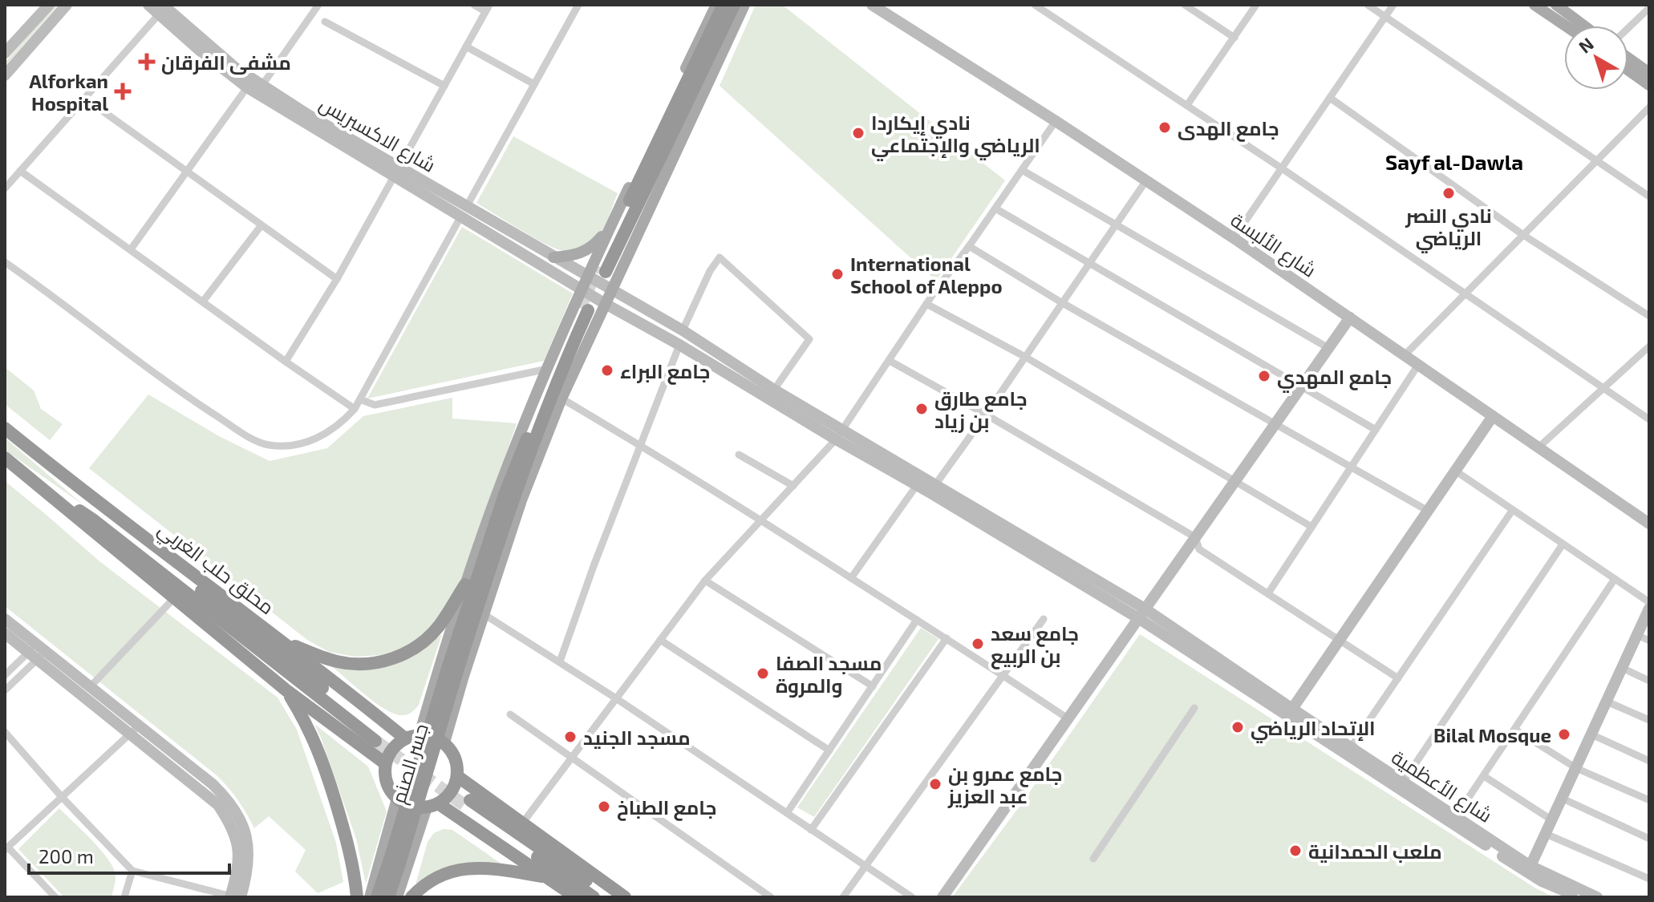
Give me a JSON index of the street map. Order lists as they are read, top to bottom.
{
  "streets": {
    "highway": ["محلق حلب الغربي", "جسر الصنم"],
    "street": ["شارع الاكسبريس", "شارع الألبسة", "شارع الأعظمية"]
  },
  "districts": ["Sayf al-Dawla"],
  "places": {
    "health": ["مشفى الفرقان", "Alforkan Hospital"],
    "other": [
      "جامع الهدى",
      "نادي إيكاردا الرياضي والإجتماعي",
      "نادي النصر الرياضي",
      "International School of Aleppo",
      "جامع البراء",
      "جامع المهدي",
      "جامع طارق بن زياد",
      "جامع سعد بن الربيع",
      "مسجد الصفا والمروة",
      "الإتحاد الرياضي",
      "Bilal Mosque",
      "مسجد الجنيد",
      "جامع عمرو بن عبد العزيز",
      "جامع الطباخ",
      "ملعب الحمدانية"
    ]
  },
  "scale_bar": "200 m",
  "north": "top left"
}
